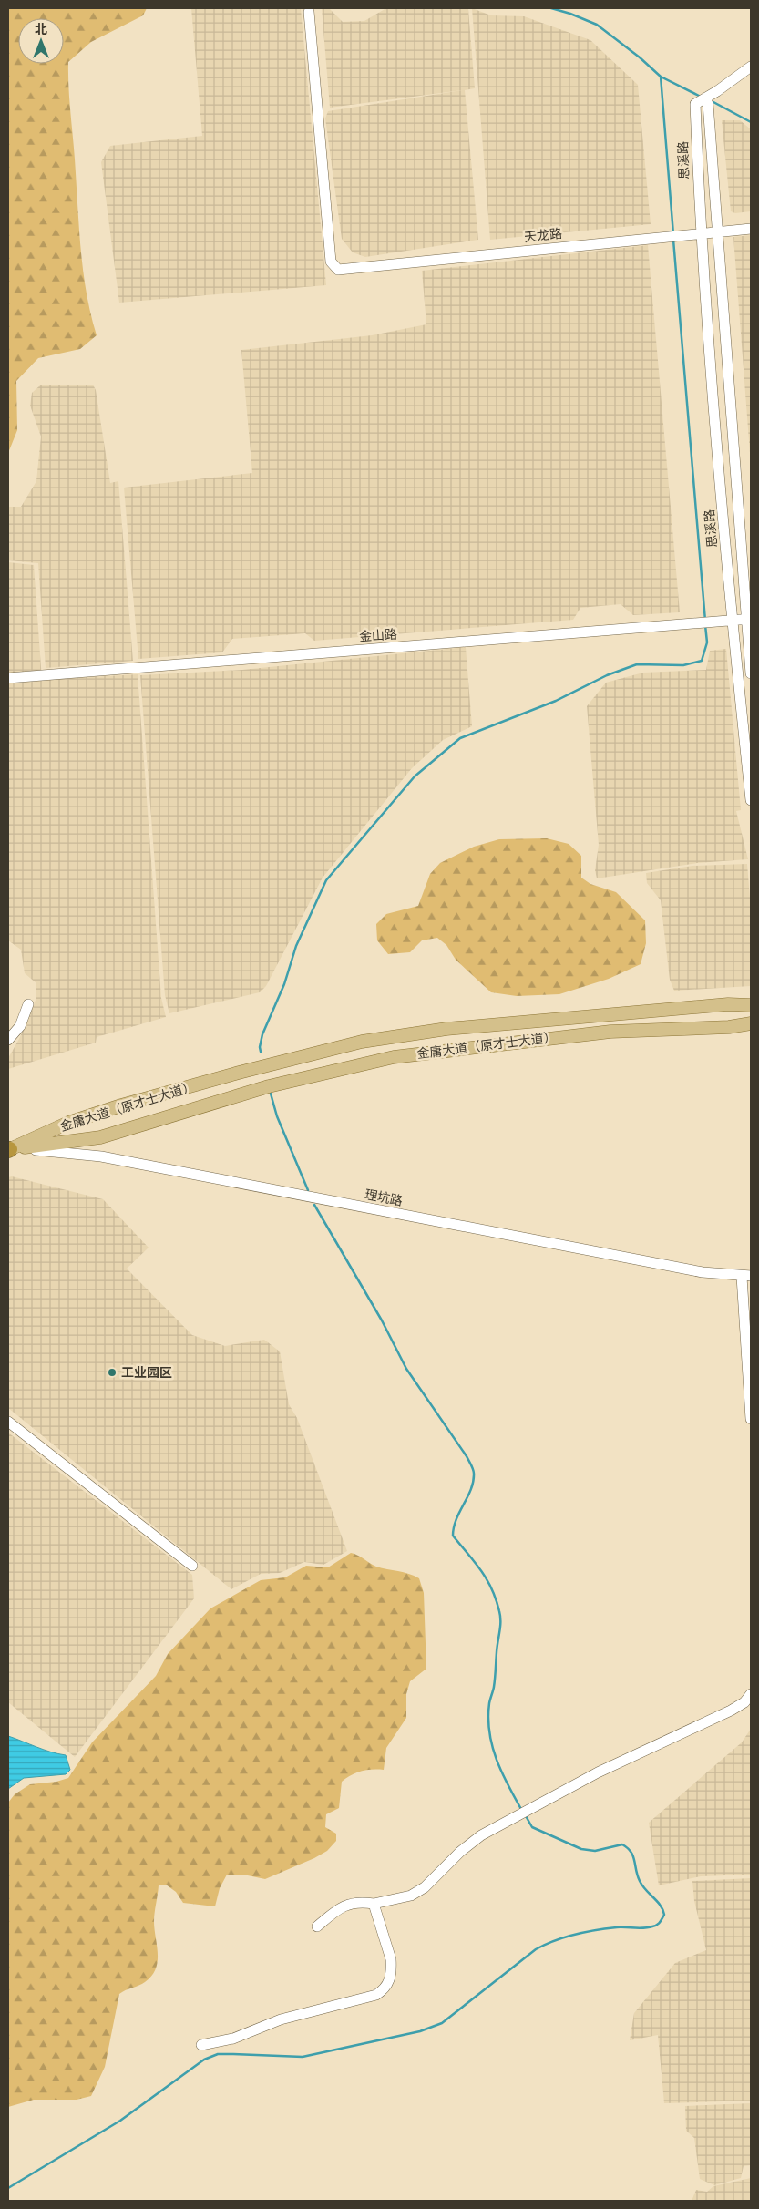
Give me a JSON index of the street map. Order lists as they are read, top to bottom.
{
  "streets": {
    "main road": ["金庸大道（原才士大道）"],
    "street": [
      "思溪路",
      "天龙路",
      "金山路",
      "理坑路"
    ]
  },
  "crossings": [
    ["思溪路", "天龙路"],
    ["思溪路", "金山路"],
    ["金庸大道（原才士大道）", "理坑路"]
  ],
  "places": ["工业园区"],
  "north": "top"
}
